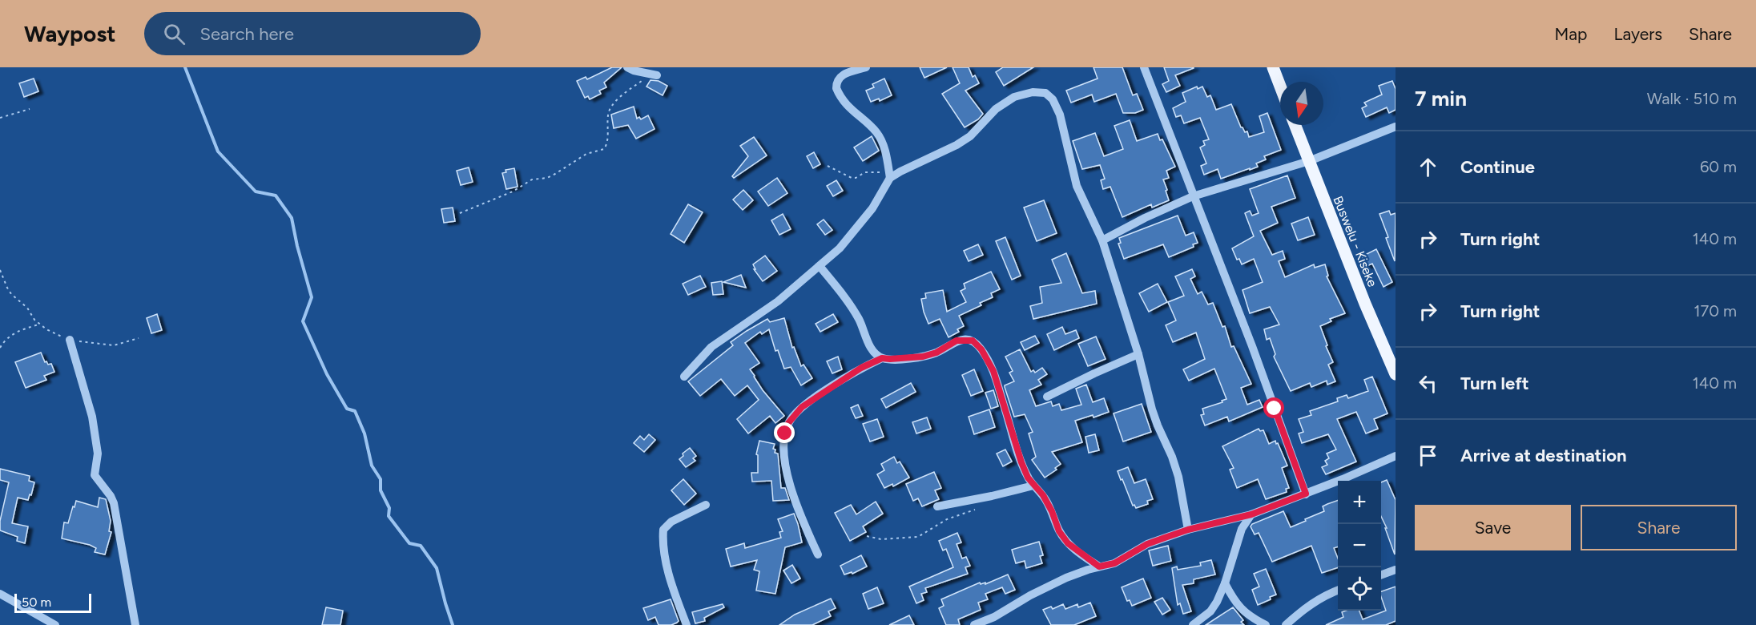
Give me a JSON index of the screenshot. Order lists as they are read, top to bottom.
{
  "streets": {
    "main road": ["Buswelu - Kiseke"]
  },
  "scale_bar": "50 m",
  "north": "bottom",
  "page": {
    "header": "Waypost",
    "search": "Search here",
    "nav": ["Map", "Layers", "Share"],
    "heading": ["7 min", "Walk · 510 m"],
    "list": [
      ["Continue", "60 m"],
      ["Turn right", "140 m"],
      ["Turn right", "170 m"],
      ["Turn left", "140 m"],
      "Arrive at destination"
    ],
    "map_buttons": ["+", "−"],
    "buttons": ["Save", "Share"],
    "scale": "50 m"
  }
}
